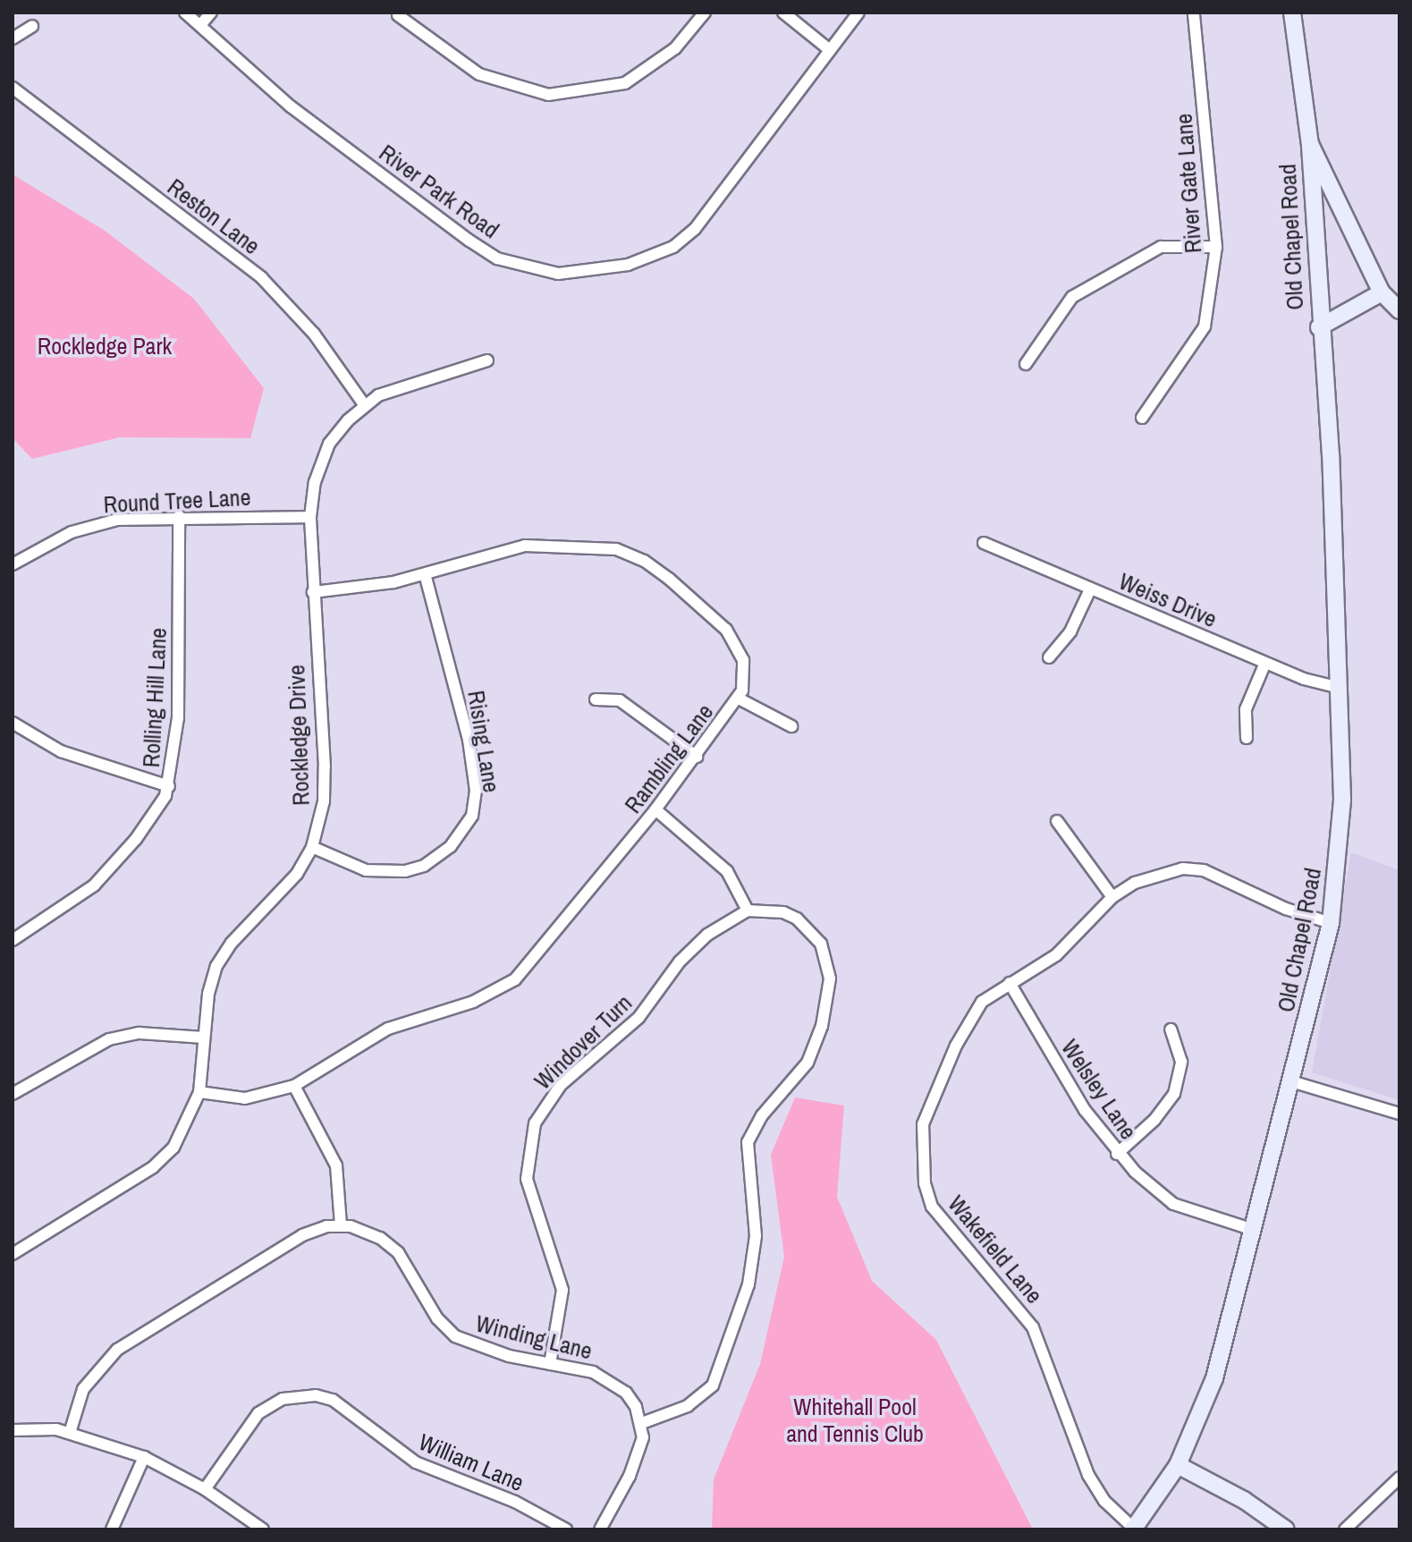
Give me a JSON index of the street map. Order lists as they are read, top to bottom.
{
  "streets": {
    "street": [
      "River Gate Lane",
      "River Park Road",
      "Reston Lane",
      "Old Chapel Road",
      "Round Tree Lane",
      "Weiss Drive",
      "Rolling Hill Lane",
      "Rockledge Drive",
      "Rising Lane",
      "Rambling Lane",
      "Windover Turn",
      "Welsley Lane",
      "Wakefield Lane",
      "Winding Lane",
      "William Lane"
    ]
  },
  "crossings": [
    ["Reston Lane", "Rockledge Drive"],
    ["Old Chapel Road", "Weiss Drive"],
    ["Old Chapel Road", "Welsley Lane"],
    ["Old Chapel Road", "Wakefield Lane"],
    ["Round Tree Lane", "Rolling Hill Lane"],
    ["Round Tree Lane", "Rockledge Drive"],
    ["Rockledge Drive", "Rising Lane"],
    ["Rockledge Drive", "Rambling Lane"],
    ["Rising Lane", "Rambling Lane"],
    ["Windover Turn", "Winding Lane"],
    ["Welsley Lane", "Wakefield Lane"]
  ],
  "parks": ["Rockledge Park", "Whitehall Pool and Tennis Club"]
}
